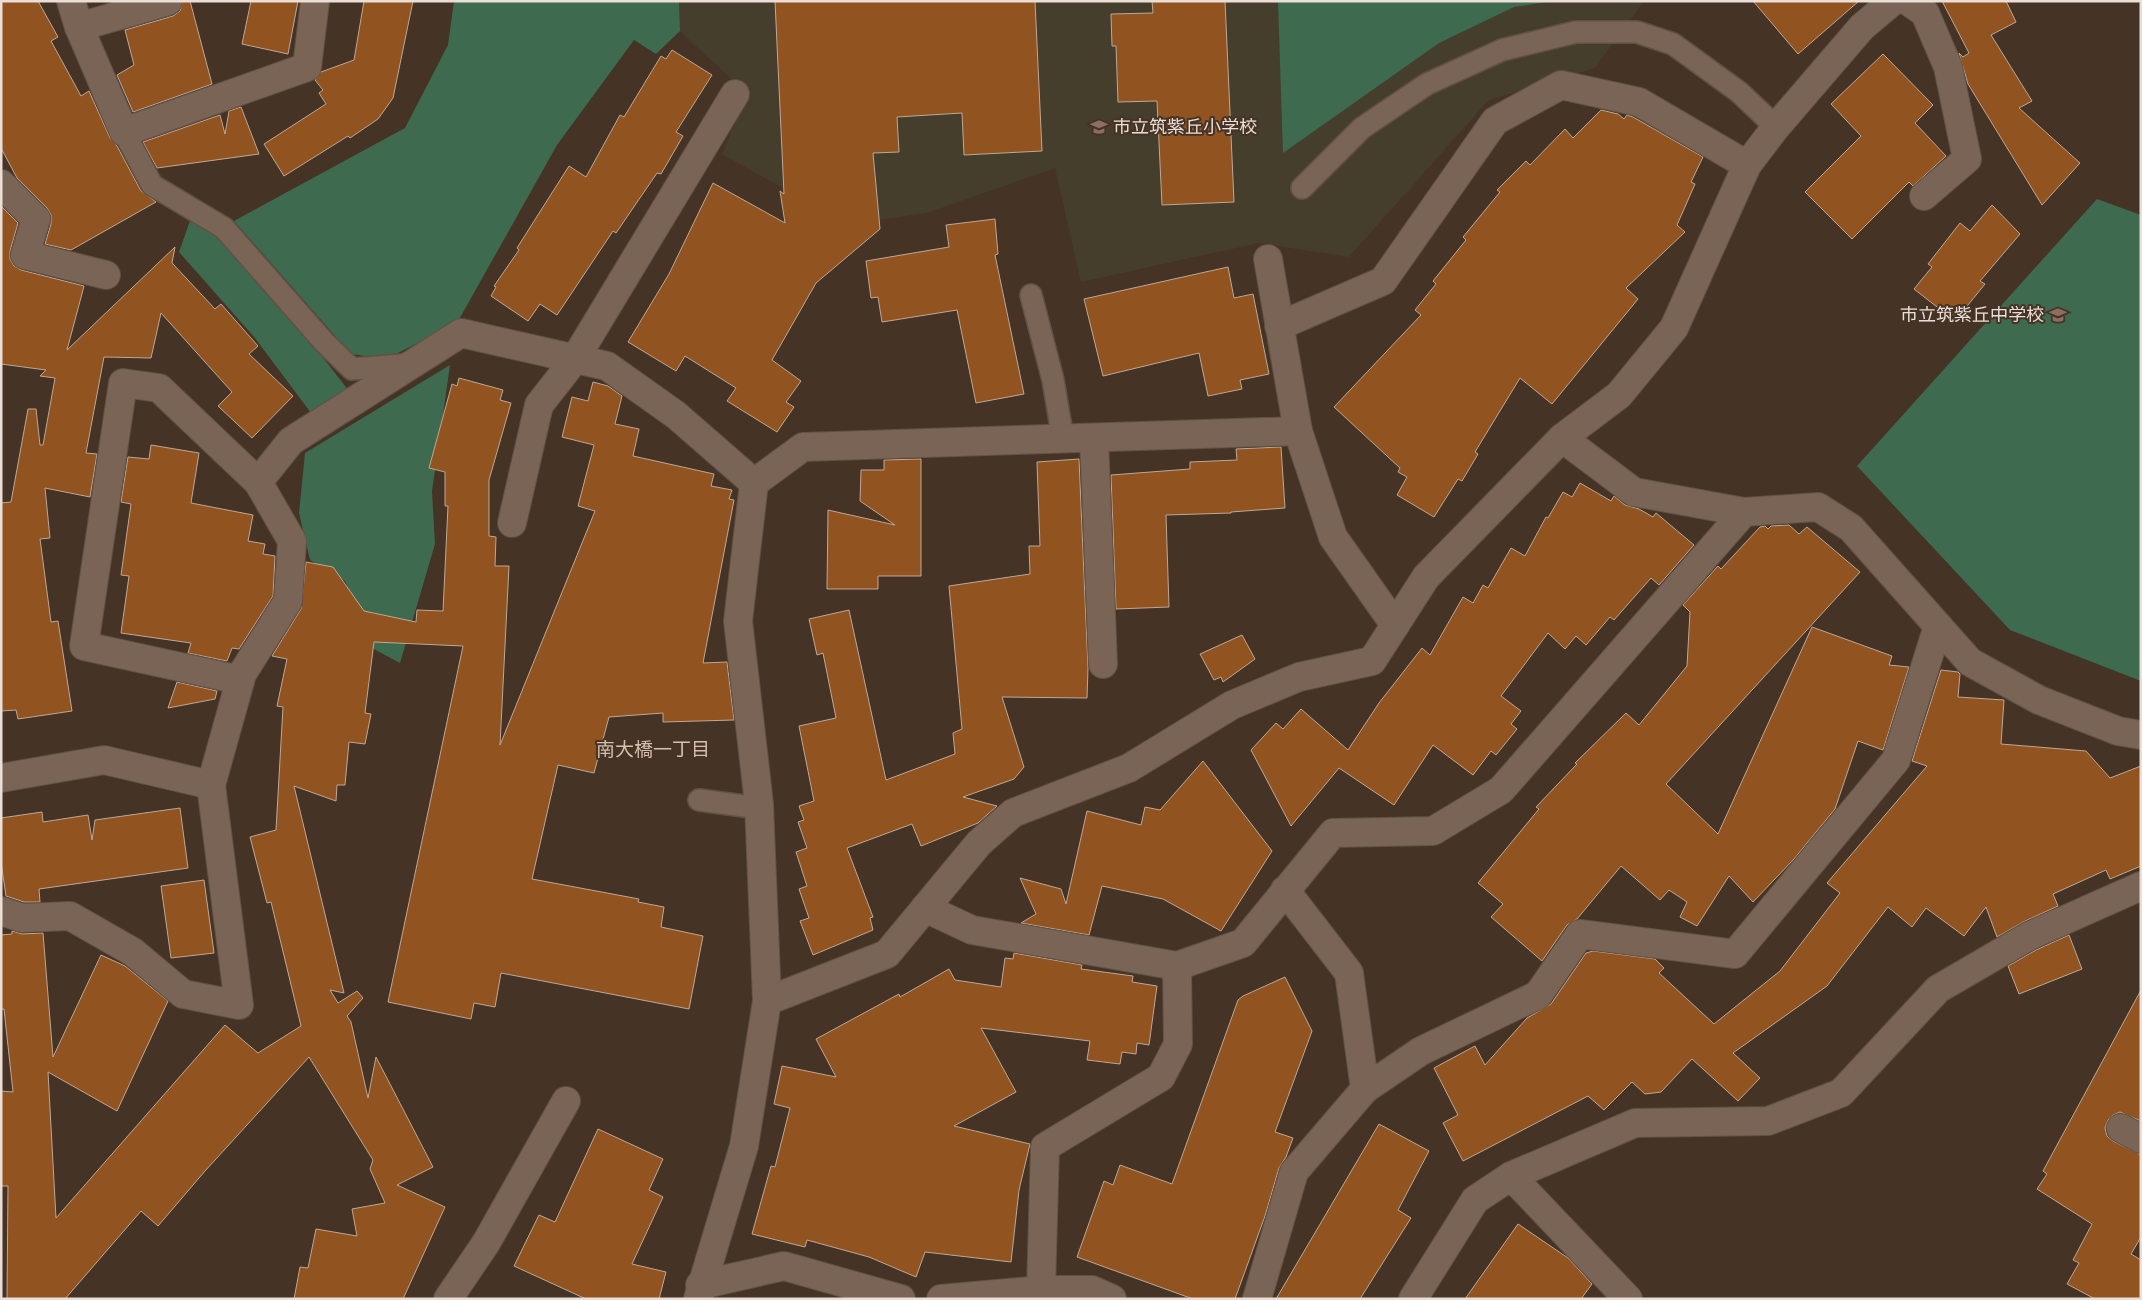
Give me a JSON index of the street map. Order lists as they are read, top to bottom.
{
  "districts": ["南大橋一丁目"],
  "places": {
    "school or university": ["市立筑紫丘小学校", "市立筑紫丘中学校"]
  }
}
